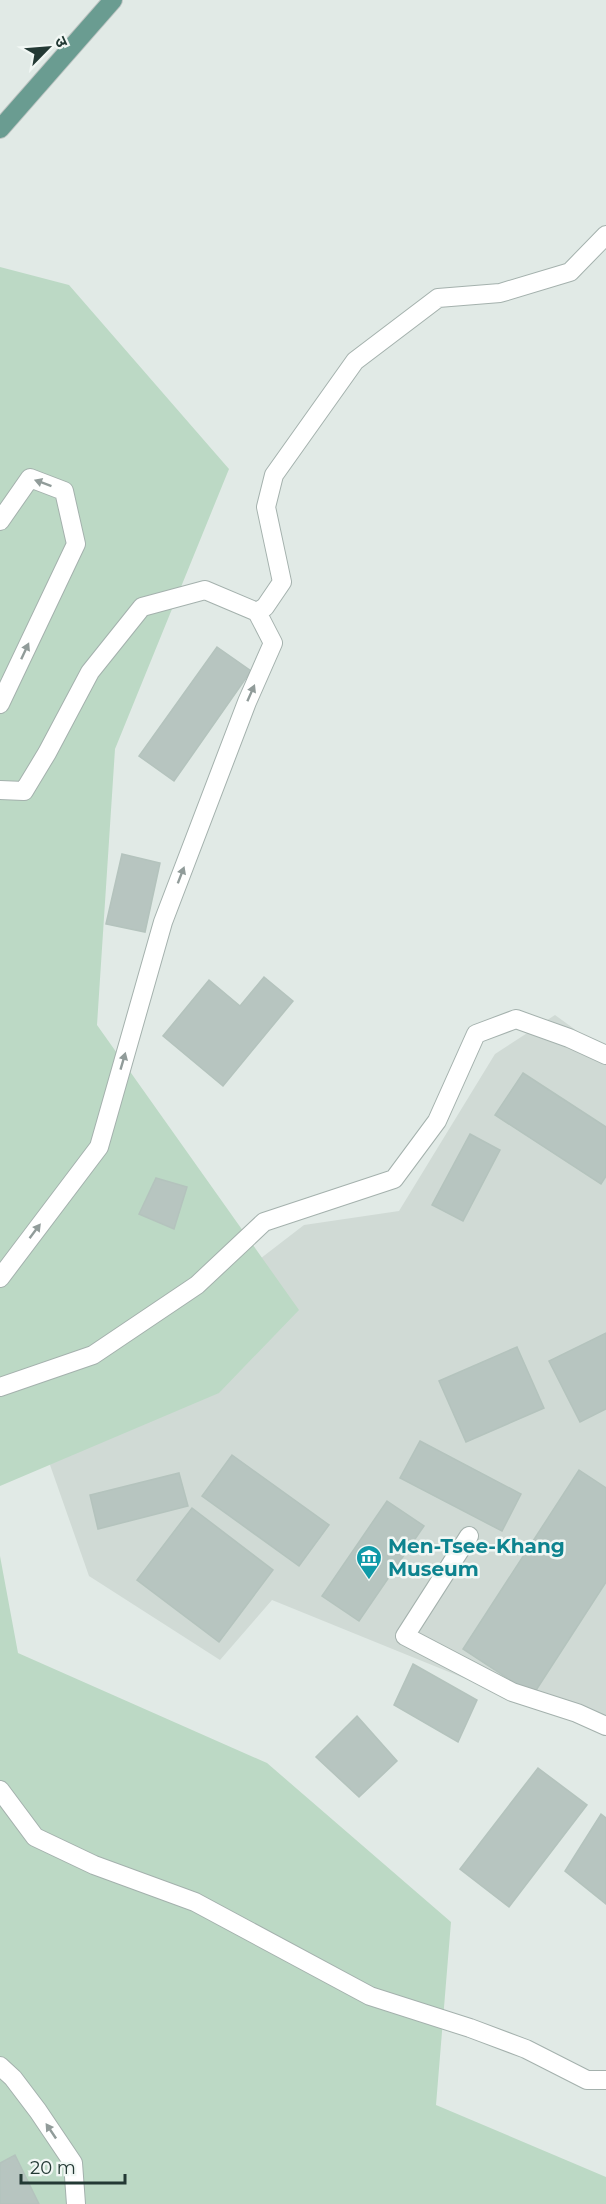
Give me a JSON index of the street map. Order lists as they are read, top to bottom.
{
  "places": {
    "museum": ["Men-Tsee-Khang Museum"]
  },
  "scale_bar": "20 m",
  "north": "top right"
}
